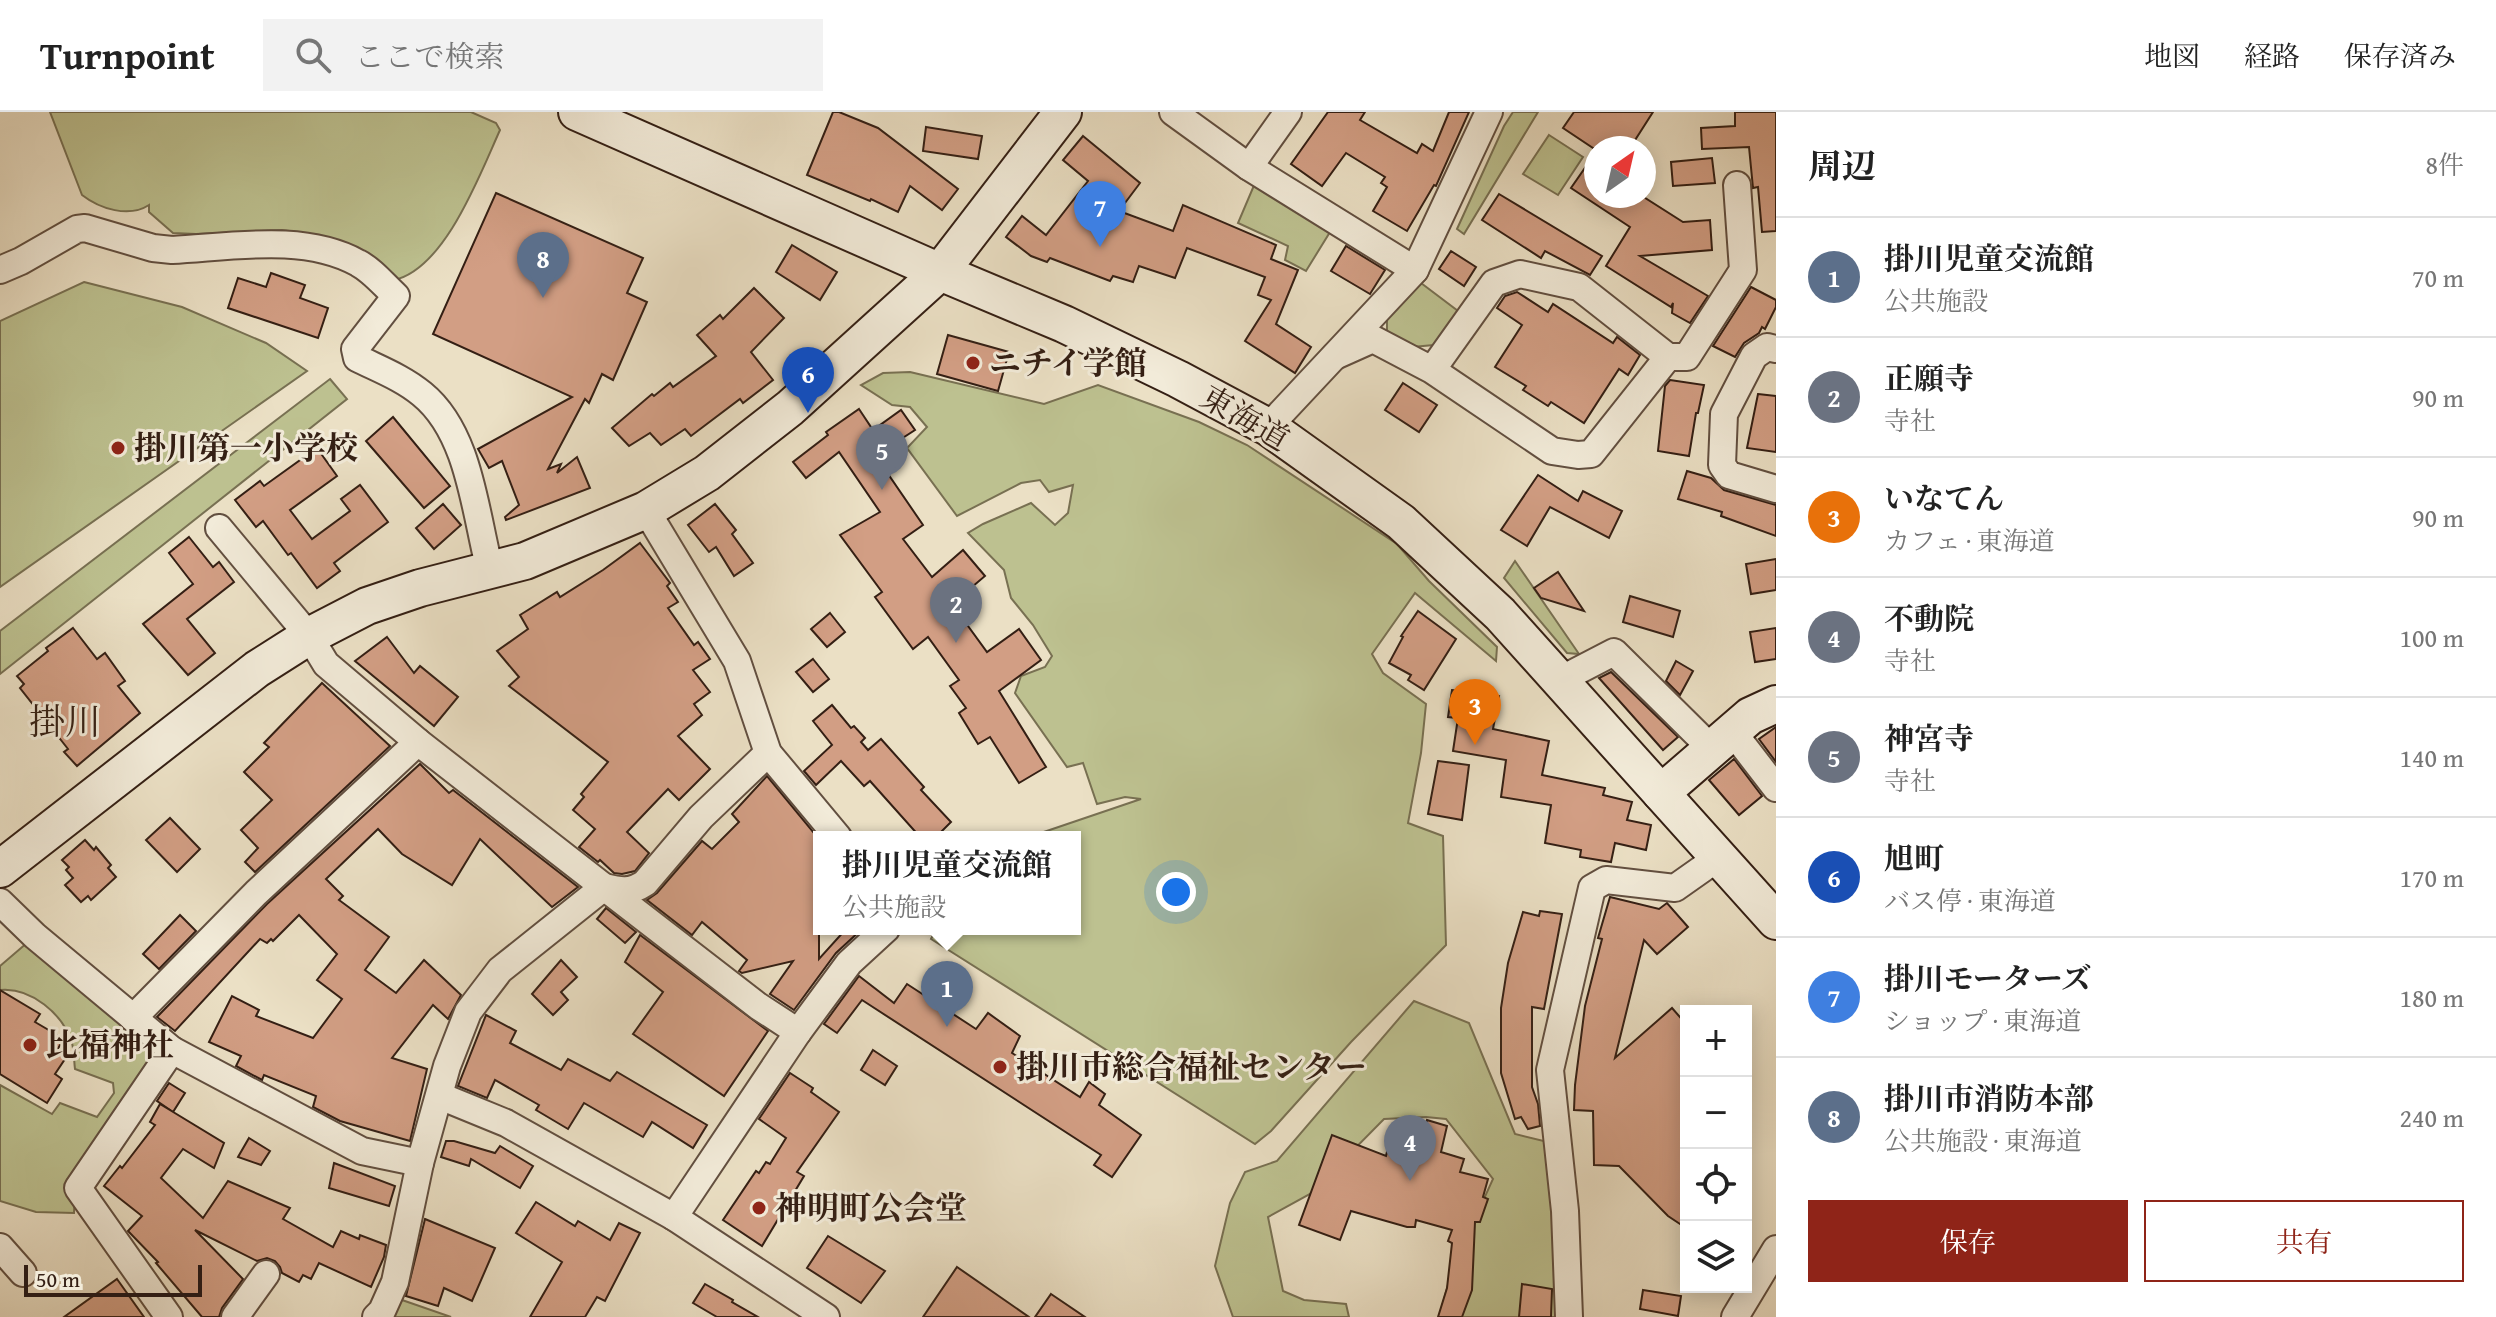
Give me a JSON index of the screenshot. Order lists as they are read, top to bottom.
{
  "streets": {
    "main road": ["東海道"]
  },
  "districts": ["掛川"],
  "places": [
    "ニチイ学館",
    "掛川第一小学校",
    "比福神社",
    "掛川市総合福祉センター",
    "神明町公会堂"
  ],
  "scale_bar": "50 m",
  "north": "top right",
  "page": {
    "header": "Turnpoint",
    "search": "ここで検索",
    "nav": ["地図", "経路", "保存済み"],
    "heading": ["周辺", "8件"],
    "pins": [
      "7",
      "8",
      "6",
      "5",
      "2",
      "3",
      "1",
      "4"
    ],
    "list": [
      {
        "mark": "1",
        "name": "掛川児童交流館",
        "note": "公共施設",
        "value": "70 m"
      },
      {
        "mark": "2",
        "name": "正願寺",
        "note": "寺社",
        "value": "90 m"
      },
      {
        "mark": "3",
        "name": "いなてん",
        "note": "カフェ · 東海道",
        "value": "90 m"
      },
      {
        "mark": "4",
        "name": "不動院",
        "note": "寺社",
        "value": "100 m"
      },
      {
        "mark": "5",
        "name": "神宮寺",
        "note": "寺社",
        "value": "140 m"
      },
      {
        "mark": "6",
        "name": "旭町",
        "note": "バス停 · 東海道",
        "value": "170 m"
      },
      {
        "mark": "7",
        "name": "掛川モーターズ",
        "note": "ショップ · 東海道",
        "value": "180 m"
      },
      {
        "mark": "8",
        "name": "掛川市消防本部",
        "note": "公共施設 · 東海道",
        "value": "240 m"
      }
    ],
    "popup": ["掛川児童交流館", "公共施設"],
    "map_buttons": ["+", "−"],
    "buttons": ["保存", "共有"],
    "scale": "50 m"
  }
}
